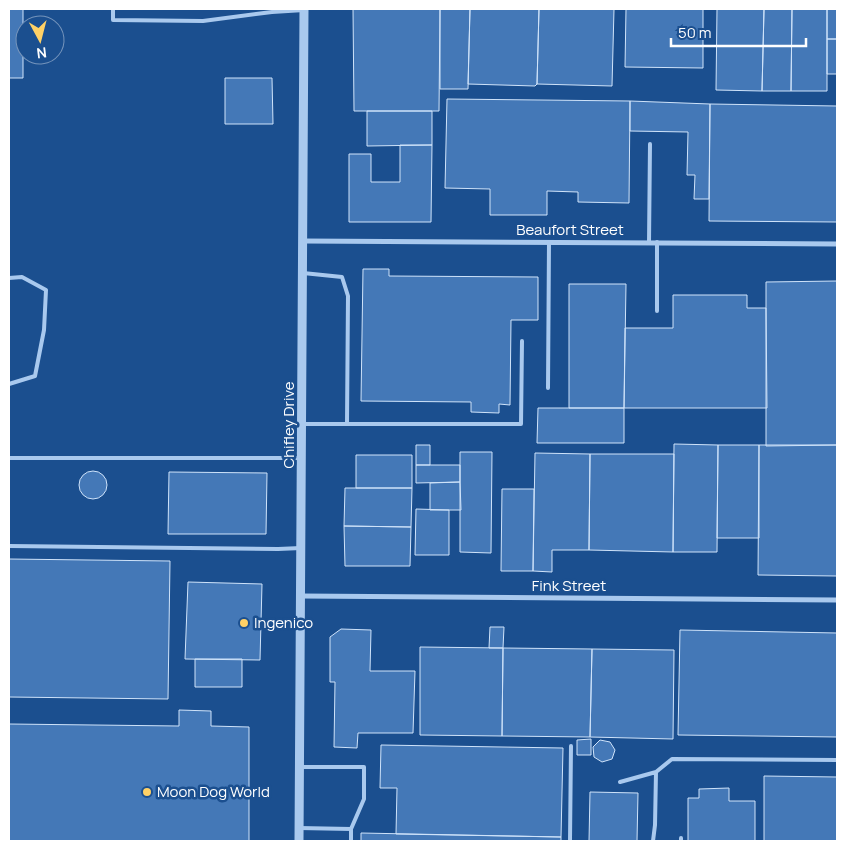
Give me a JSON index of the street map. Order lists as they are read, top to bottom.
{
  "streets": {
    "street": ["Beaufort Street", "Chifley Drive", "Fink Street"]
  },
  "crossings": [
    ["Beaufort Street", "Chifley Drive"],
    ["Chifley Drive", "Fink Street"]
  ],
  "places": ["Ingenico", "Moon Dog World"],
  "scale_bar": "50 m",
  "north": "bottom"
}
